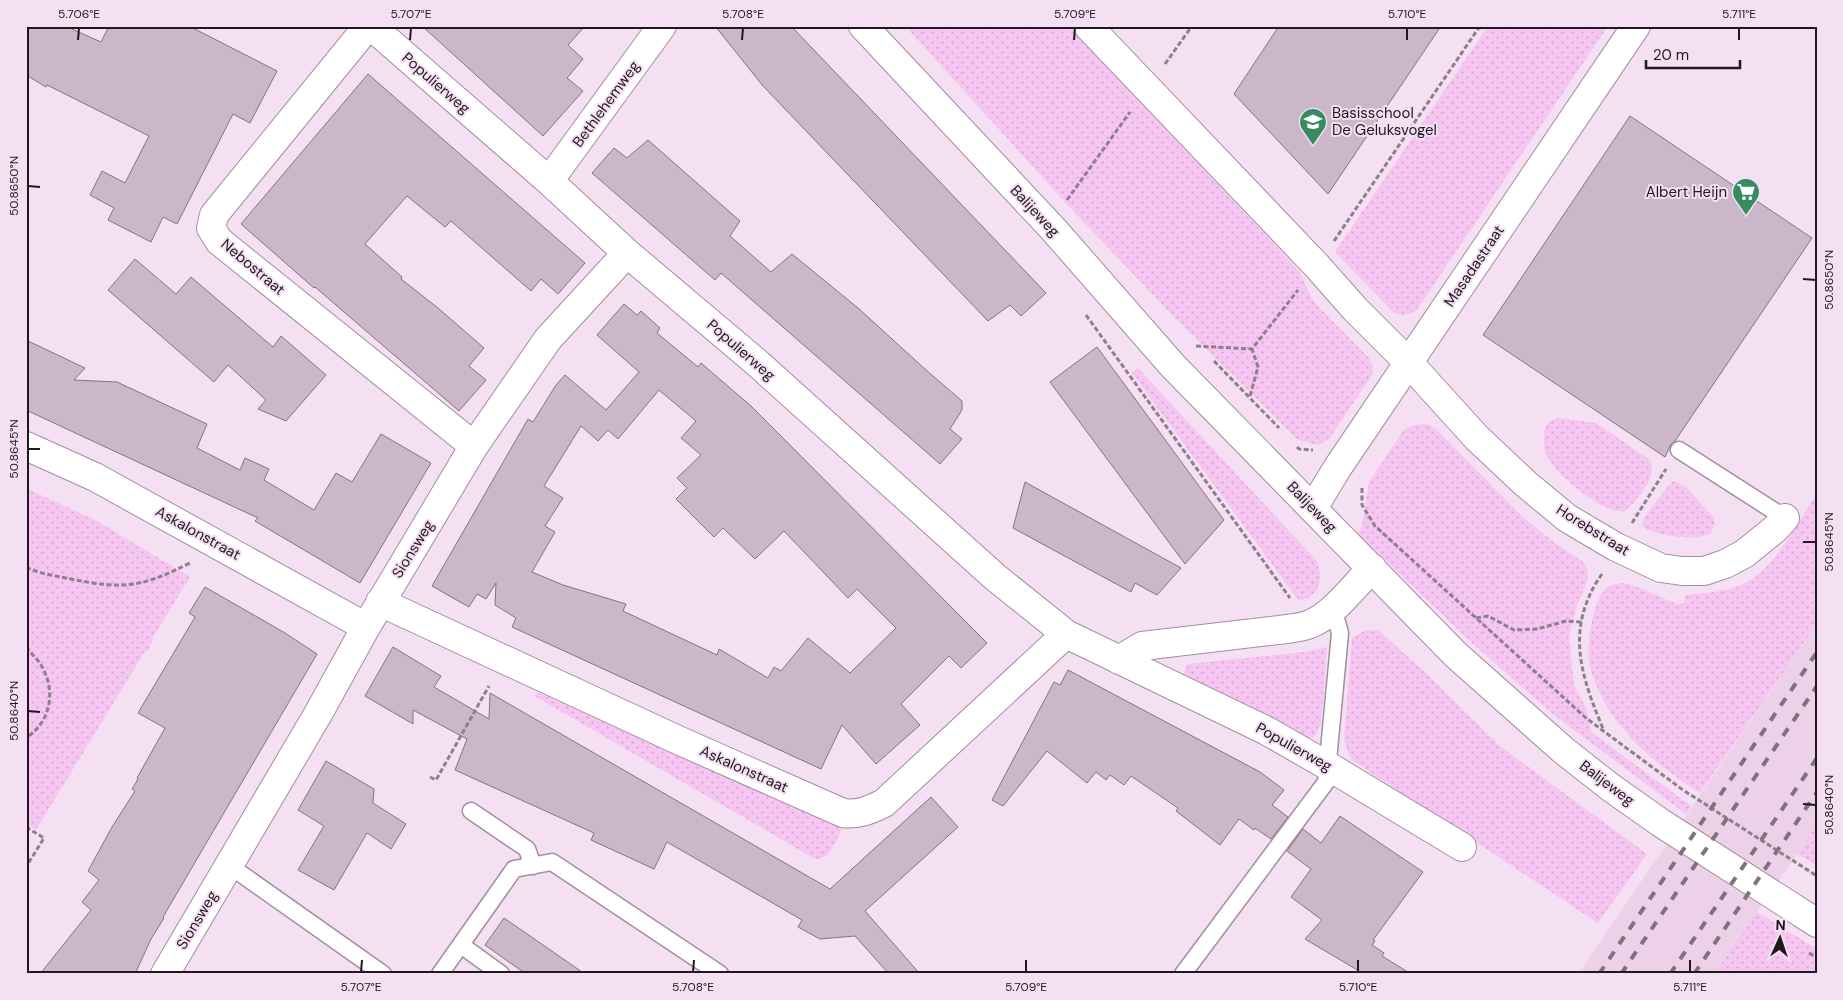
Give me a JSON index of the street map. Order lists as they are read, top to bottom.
{
  "streets": {
    "street": [
      "Populierweg",
      "Bethlehemweg",
      "Balijeweg",
      "Masadastraat",
      "Nebostraat",
      "Horebstraat",
      "Askalonstraat",
      "Sionsweg"
    ]
  },
  "crossings": [
    ["Populierweg", "Bethlehemweg"],
    ["Populierweg", "Nebostraat"],
    ["Populierweg", "Askalonstraat"],
    ["Populierweg", "Sionsweg"],
    ["Balijeweg", "Masadastraat"],
    ["Masadastraat", "Horebstraat"],
    ["Nebostraat", "Sionsweg"],
    ["Askalonstraat", "Sionsweg"]
  ],
  "places": {
    "school or university": ["Basisschool De Geluksvogel"],
    "supermarket": ["Albert Heijn"]
  },
  "scale_bar": "20 m",
  "north": "top",
  "coordinates": [
    "5.706°E",
    "5.707°E",
    "5.708°E",
    "5.709°E",
    "5.710°E",
    "5.711°E",
    "50.8650°N",
    "50.8645°N",
    "50.8640°N"
  ]
}
